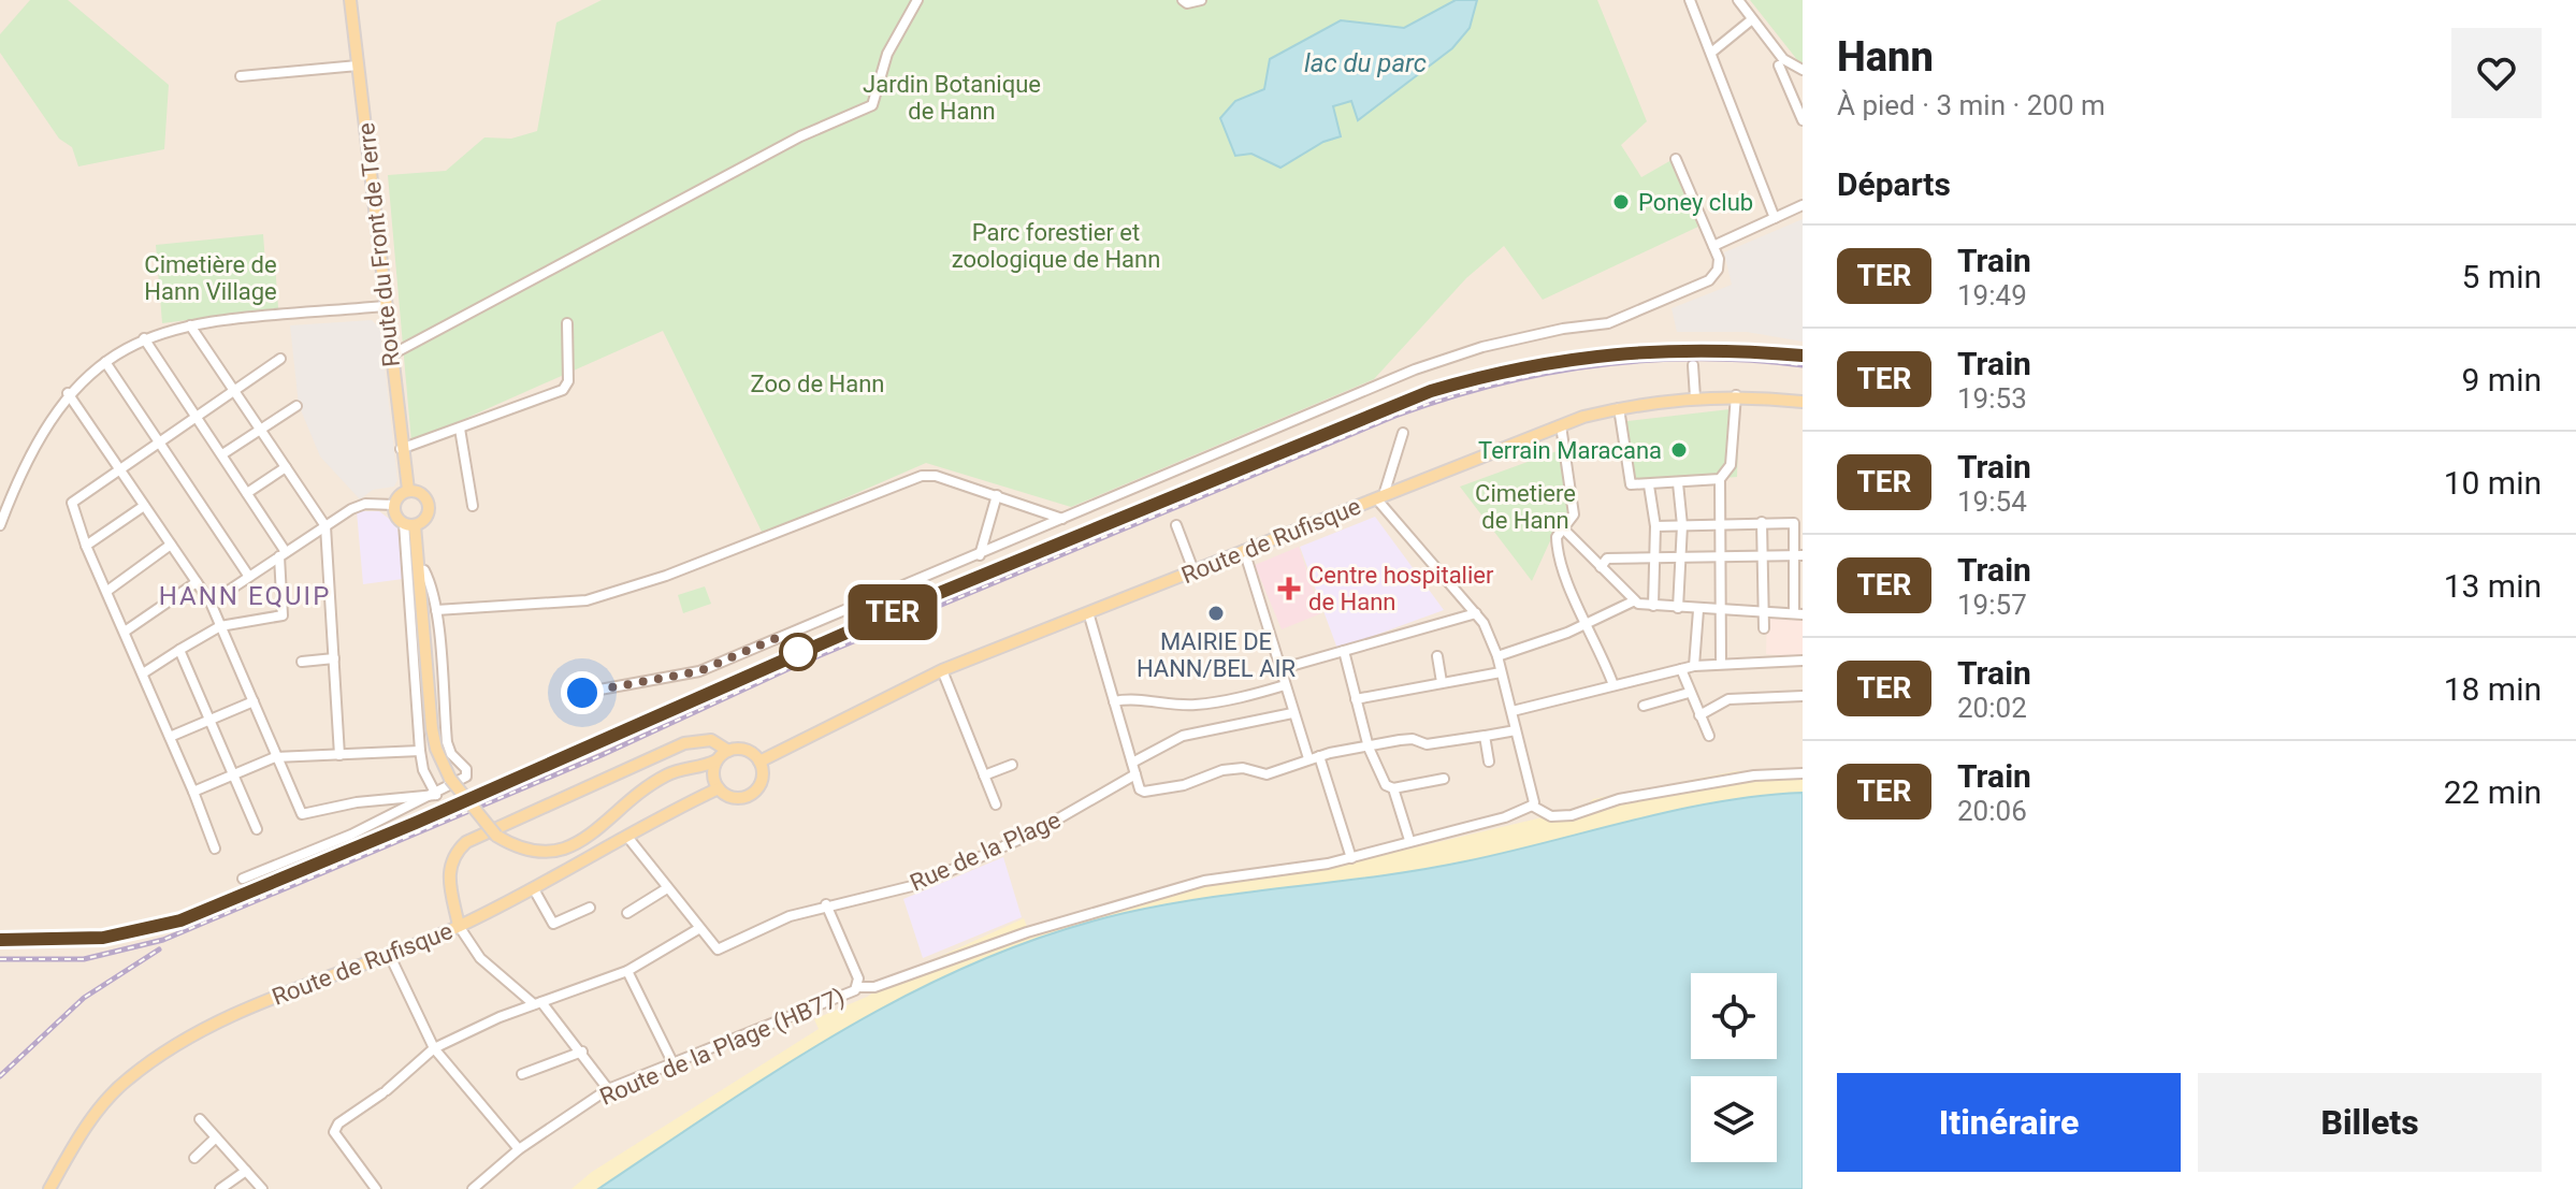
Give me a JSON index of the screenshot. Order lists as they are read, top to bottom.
{
  "streets": {
    "main road": ["Route du Front de Terre", "Route de Rufisque"],
    "street": ["Rue de la Plage", "Route de la Plage (HB77)"]
  },
  "crossings": [
    ["Route du Front de Terre", "Route de Rufisque"],
    ["Rue de la Plage", "Route de la Plage (HB77)"]
  ],
  "districts": ["HANN EQUIP"],
  "water": ["lac du parc"],
  "parks": [
    "Jardin Botanique de Hann",
    "Parc forestier et zoologique de Hann",
    "Cimetière de Hann Village",
    "Zoo de Hann",
    "Cimetiere de Hann"
  ],
  "places": {
    "other": ["Poney club", "Terrain Maracana", "MAIRIE DE HANN/BEL AIR"],
    "health": ["Centre hospitalier de Hann"]
  },
  "page": {
    "on_map": "TER",
    "heading": [
      ["Hann", "À pied · 3 min · 200 m"],
      "Départs"
    ],
    "list": [
      {
        "mark": "TER",
        "name": "Train",
        "note": "19:49",
        "value": "5 min"
      },
      {
        "mark": "TER",
        "name": "Train",
        "note": "19:53",
        "value": "9 min"
      },
      {
        "mark": "TER",
        "name": "Train",
        "note": "19:54",
        "value": "10 min"
      },
      {
        "mark": "TER",
        "name": "Train",
        "note": "19:57",
        "value": "13 min"
      },
      {
        "mark": "TER",
        "name": "Train",
        "note": "20:02",
        "value": "18 min"
      },
      {
        "mark": "TER",
        "name": "Train",
        "note": "20:06",
        "value": "22 min"
      }
    ],
    "buttons": ["Itinéraire", "Billets"]
  }
}
